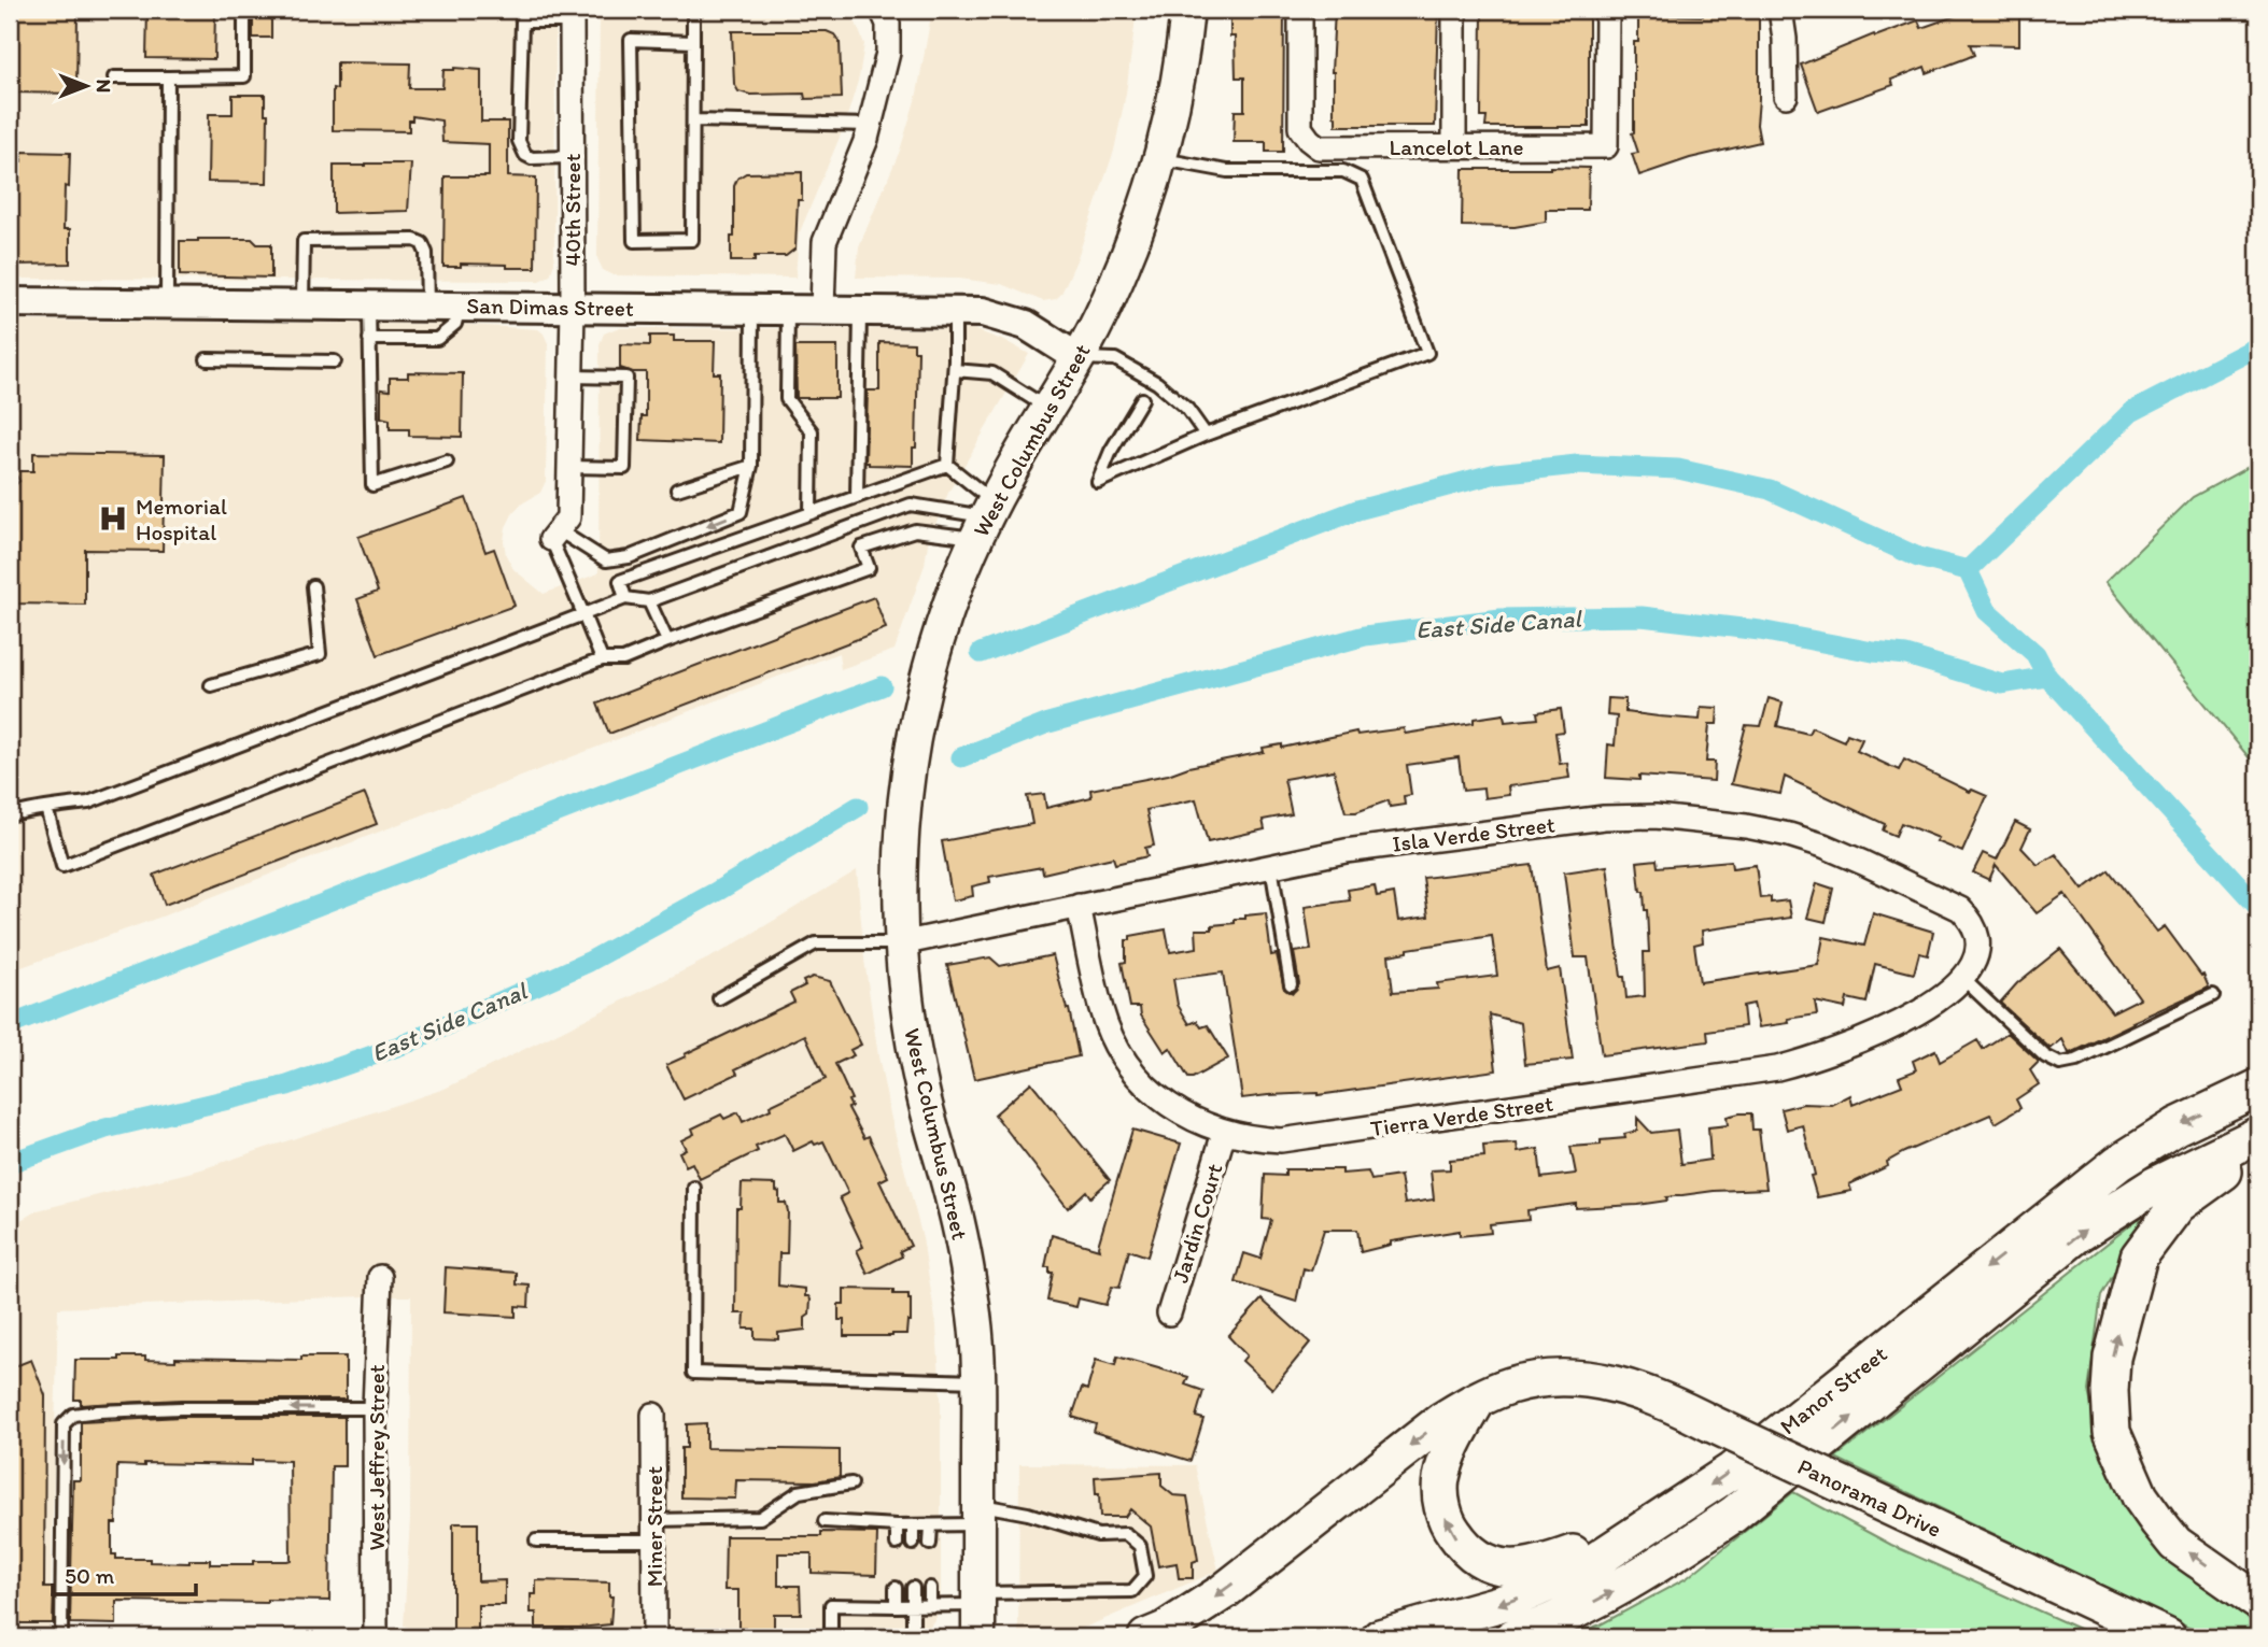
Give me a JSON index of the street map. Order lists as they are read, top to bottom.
{
  "streets": {
    "main road": ["West Columbus Street", "Manor Street", "Panorama Drive"],
    "street": [
      "Lancelot Lane",
      "40th Street",
      "San Dimas Street",
      "Isla Verde Street",
      "Tierra Verde Street",
      "Jardin Court",
      "West Jeffrey Street",
      "Miner Street"
    ]
  },
  "crossings": [
    ["40th Street", "San Dimas Street"],
    ["San Dimas Street", "West Columbus Street"],
    ["West Columbus Street", "Isla Verde Street"],
    ["Isla Verde Street", "Tierra Verde Street"],
    ["Tierra Verde Street", "Jardin Court"]
  ],
  "one_way": ["Panorama Drive"],
  "water": ["East Side Canal"],
  "places": {
    "hospital": ["Memorial Hospital"]
  },
  "scale_bar": "50 m",
  "north": "right"
}
